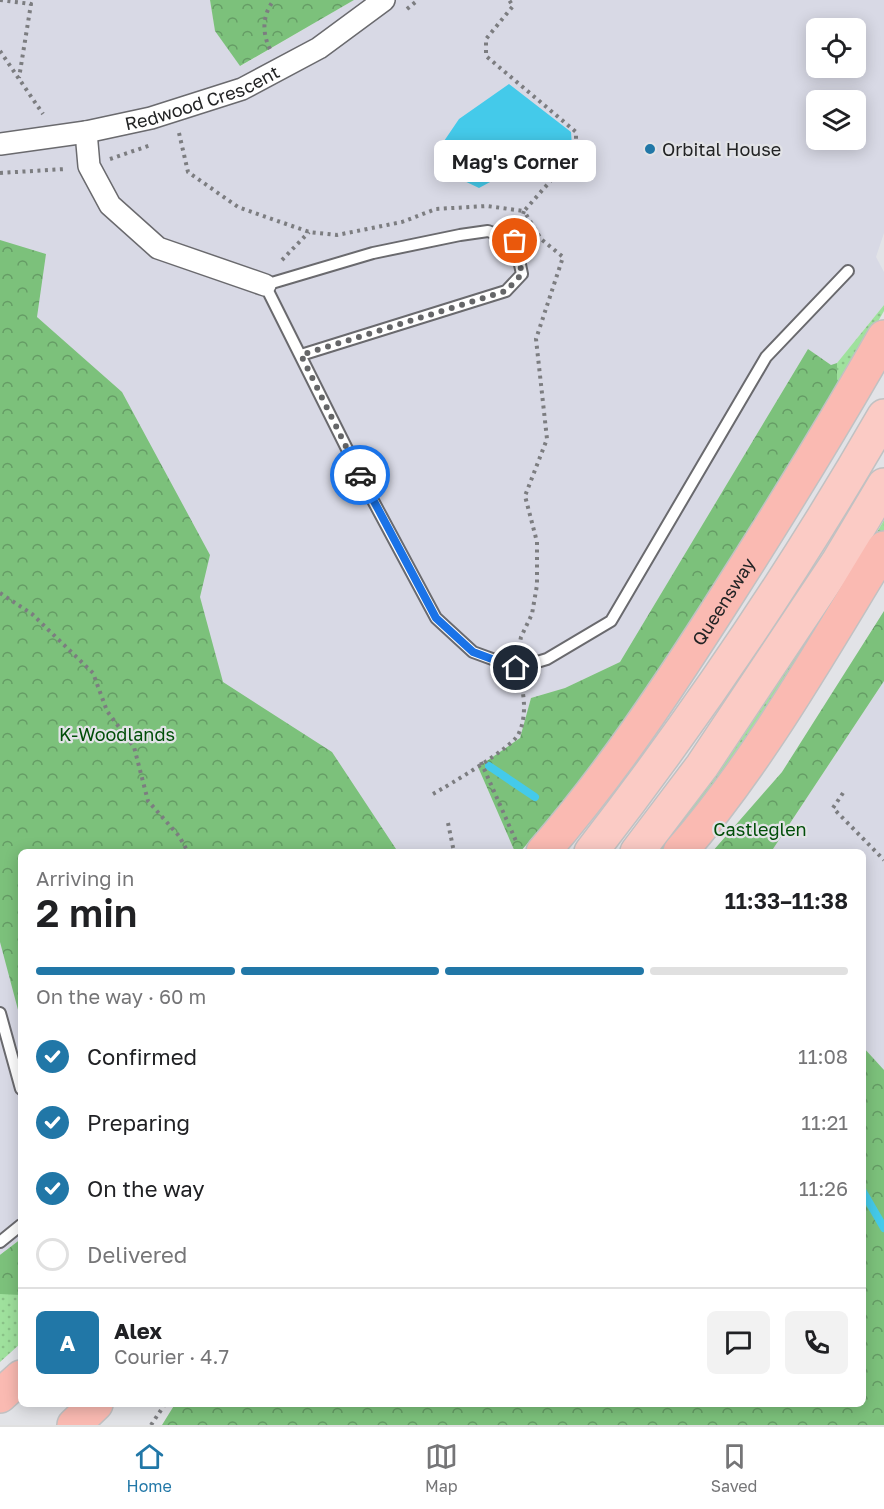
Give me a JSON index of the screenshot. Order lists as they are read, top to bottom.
{
  "streets": {
    "highway": ["Queensway"],
    "street": ["Redwood Crescent"]
  },
  "parks": ["K-Woodlands", "Castleglen"],
  "places": ["Orbital House", "Mag's Corner"],
  "page": {
    "bubble": "Mag's Corner",
    "heading": ["2 min", "Arriving in", "11:33–11:38"],
    "panel": ["Alex", "Courier · 4.7"],
    "bar": "On the way · 60 m",
    "list": [
      ["Confirmed", "11:08"],
      ["Preparing", "11:21"],
      ["On the way", "11:26"],
      "Delivered"
    ],
    "round": "A",
    "tabs": ["Home", "Map", "Saved"]
  }
}
